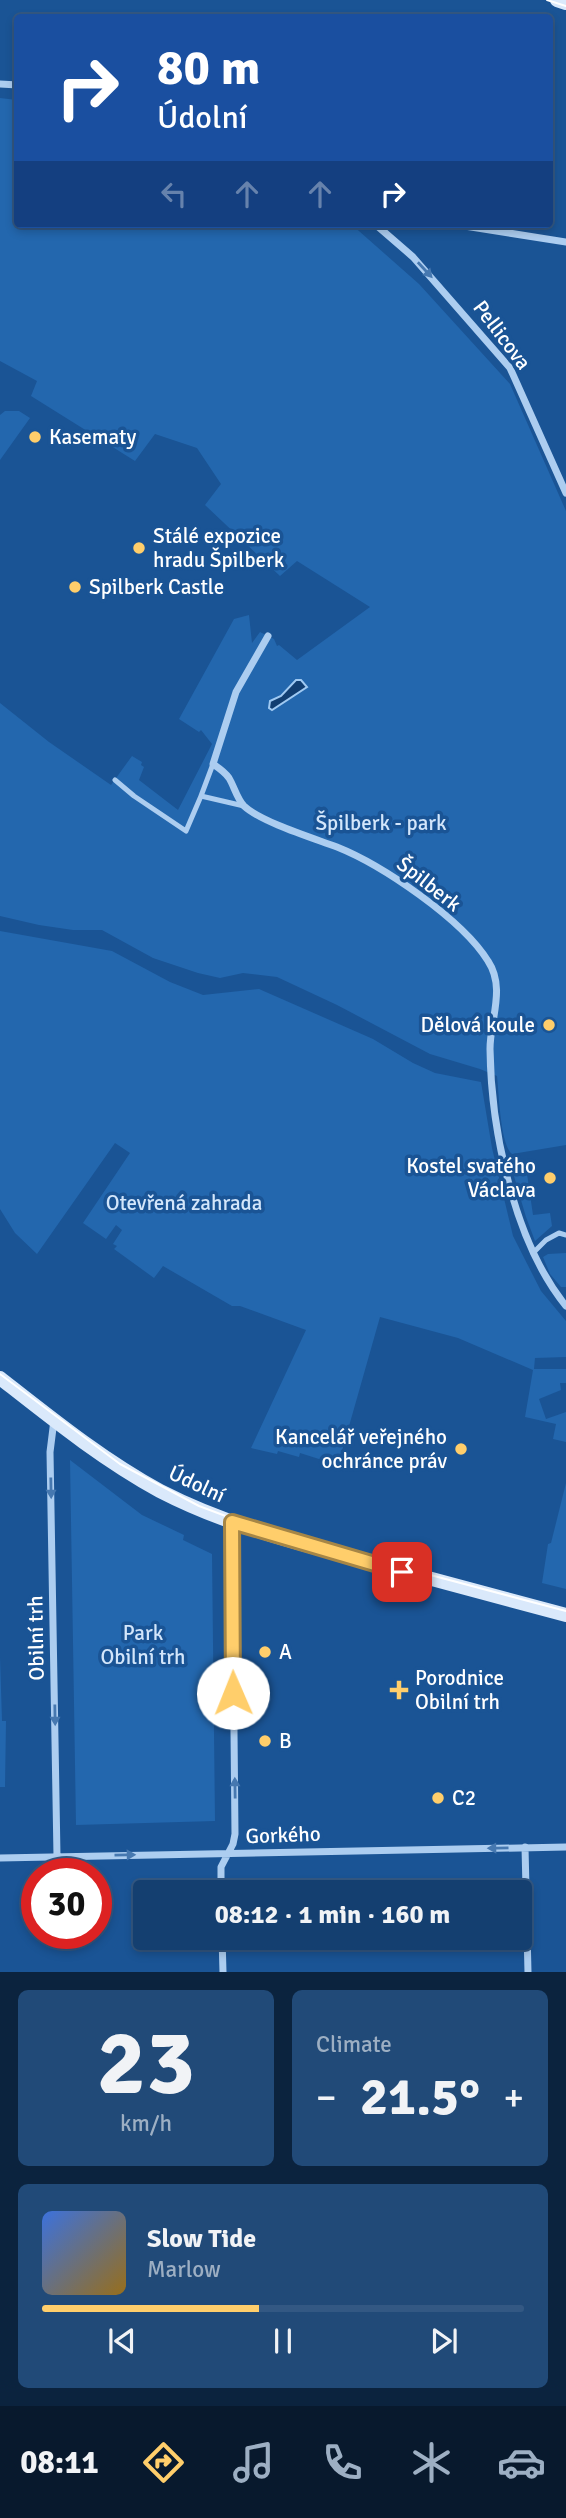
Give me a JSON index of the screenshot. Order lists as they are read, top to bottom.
{
  "streets": {
    "street": [
      "Pellicova",
      "Špilberk",
      "Údolní",
      "Obilní trh",
      "Gorkého"
    ]
  },
  "crossings": [
    ["Údolní", "Obilní trh"],
    ["Obilní trh", "Gorkého"]
  ],
  "one_way": ["Pellicova", "Obilní trh"],
  "parks": ["Špilberk - park", "Otevřená zahrada", "Park Obilní trh"],
  "places": {
    "other": [
      "Kasematy",
      "Stálé expozice hradu Špilberk",
      "Spilberk Castle",
      "Dělová koule",
      "Kostel svatého Václava",
      "Kancelář veřejného ochránce práv",
      "A",
      "B",
      "C2"
    ],
    "health": ["Porodnice Obilní trh"]
  },
  "page": {
    "turn": ["80 m", "Údolní"],
    "limit": "30",
    "trip": "08:12 · 1 min · 160 m",
    "tile": [
      ["23", "km/h"],
      "Climate"
    ],
    "heat": ["−", "21.5°", "+"],
    "song": ["Slow Tide", "Marlow"],
    "tabs": "08:11"
  }
}
